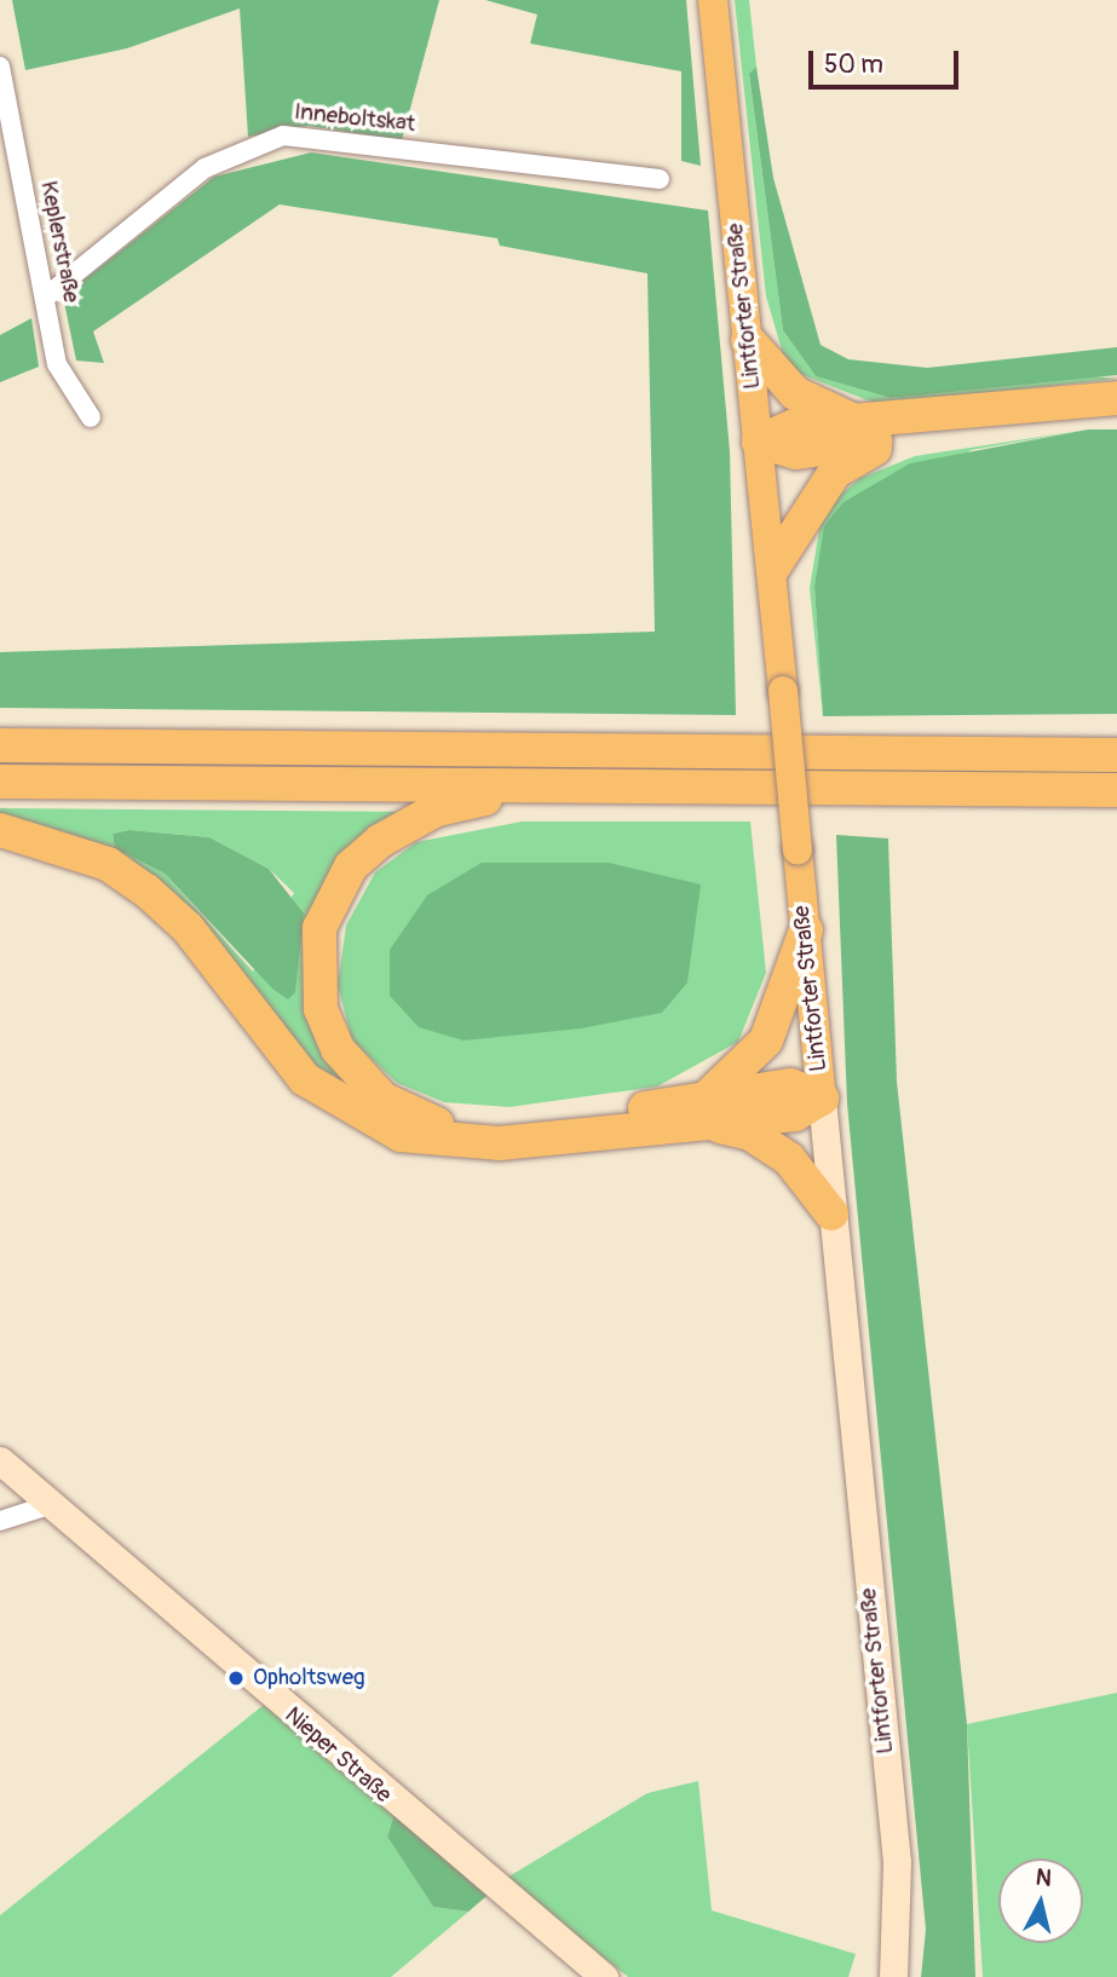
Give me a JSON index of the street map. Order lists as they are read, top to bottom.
{
  "streets": {
    "main road": ["Lintforter Straße", "Nieper Straße"],
    "street": ["Inneboltskat", "Keplerstraße"]
  },
  "crossings": [
    ["Inneboltskat", "Keplerstraße"]
  ],
  "places": ["Opholtsweg"],
  "scale_bar": "50 m",
  "north": "top"
}
